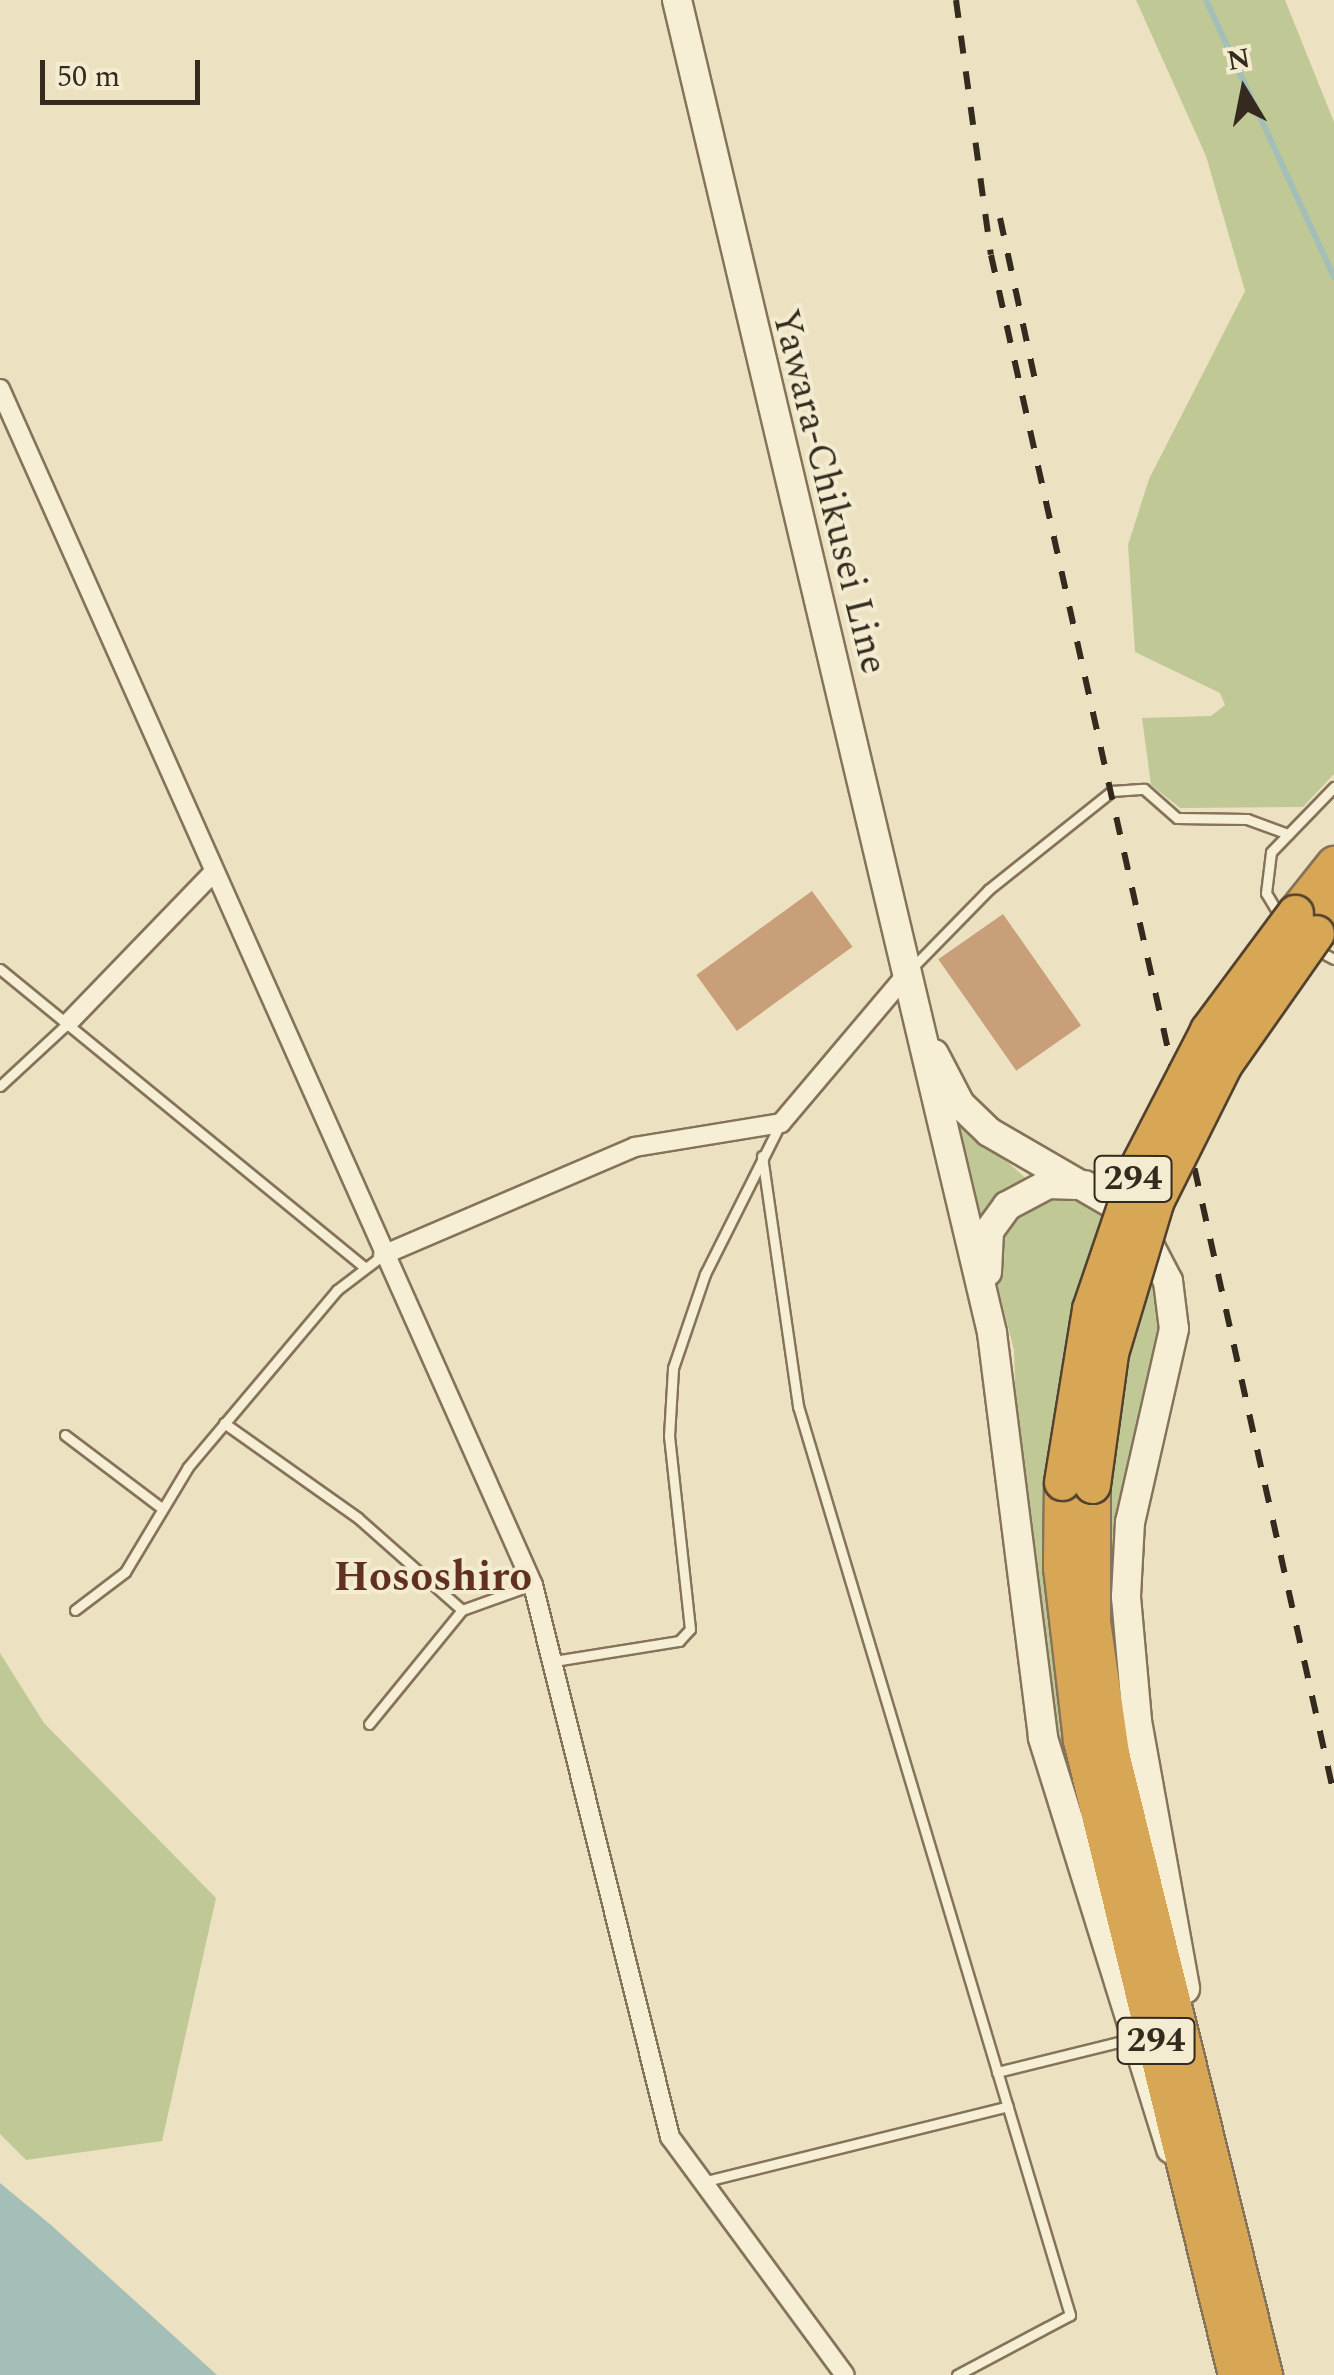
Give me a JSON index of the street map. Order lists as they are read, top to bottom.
{
  "streets": {
    "highway": ["294"],
    "main road": ["Yawara-Chikusei Line"]
  },
  "districts": ["Hososhiro"],
  "scale_bar": "50 m",
  "north": "top"
}
